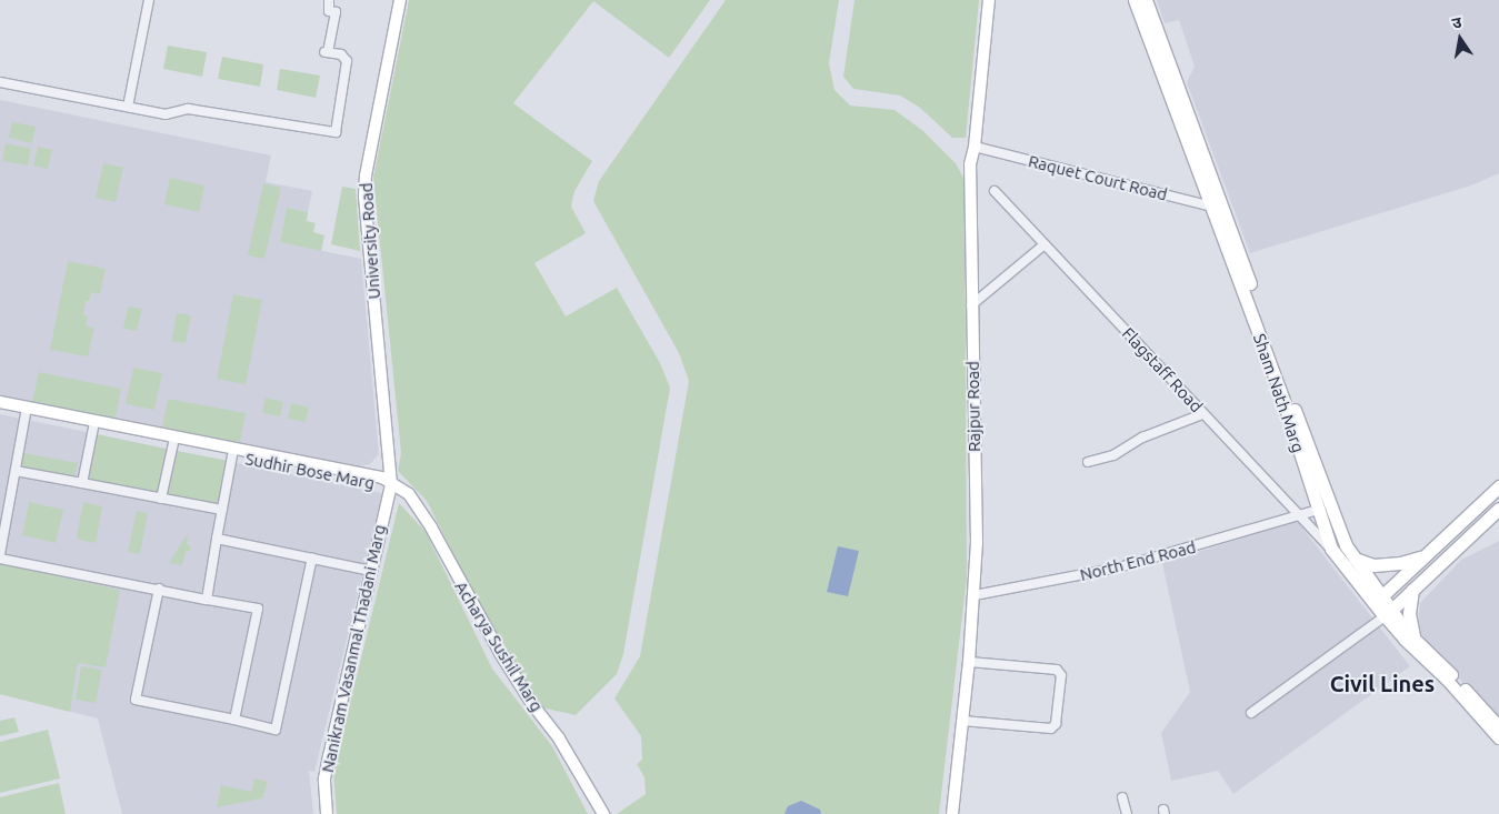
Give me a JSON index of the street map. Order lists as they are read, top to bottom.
{
  "streets": {
    "main road": ["Sham Nath Marg"],
    "street": [
      "Raquet Court Road",
      "University Road",
      "Flagstaff Road",
      "Rajpur Road",
      "Sudhir Bose Marg",
      "North End Road",
      "Acharya Sushil Marg",
      "Nanikram Vasanmal Thadani Marg"
    ]
  },
  "crossings": [
    ["Raquet Court Road", "Sham Nath Marg"],
    ["Raquet Court Road", "Rajpur Road"],
    ["University Road", "Sudhir Bose Marg"],
    ["University Road", "Acharya Sushil Marg"],
    ["University Road", "Nanikram Vasanmal Thadani Marg"],
    ["Flagstaff Road", "Sham Nath Marg"],
    ["Flagstaff Road", "North End Road"],
    ["Sham Nath Marg", "North End Road"],
    ["Rajpur Road", "North End Road"],
    ["Sudhir Bose Marg", "Acharya Sushil Marg"],
    ["Sudhir Bose Marg", "Nanikram Vasanmal Thadani Marg"],
    ["Acharya Sushil Marg", "Nanikram Vasanmal Thadani Marg"]
  ],
  "districts": ["Civil Lines"],
  "north": "top"
}
